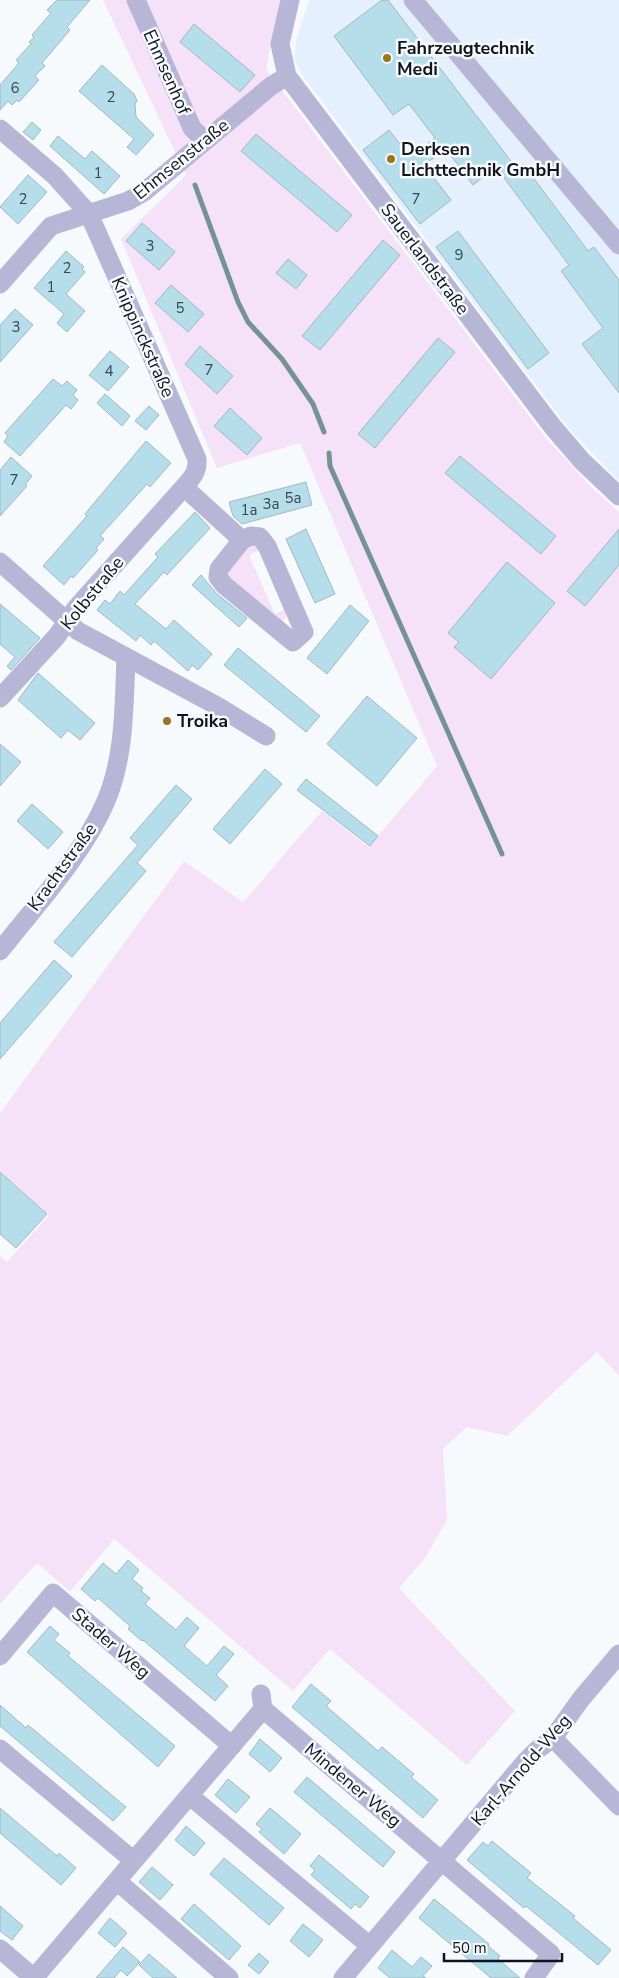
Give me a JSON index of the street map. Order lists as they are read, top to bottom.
{
  "streets": {
    "street": [
      "Ehmsenhof",
      "Ehmsenstraße",
      "Sauerlandstraße",
      "Knippinckstraße",
      "Kolbstraße",
      "Krachtstraße",
      "Stader Weg",
      "Karl-Arnold-Weg",
      "Mindener Weg"
    ]
  },
  "crossings": [
    ["Ehmsenhof", "Ehmsenstraße"],
    ["Ehmsenstraße", "Sauerlandstraße"],
    ["Ehmsenstraße", "Knippinckstraße"],
    ["Knippinckstraße", "Kolbstraße"],
    ["Stader Weg", "Mindener Weg"],
    ["Karl-Arnold-Weg", "Mindener Weg"]
  ],
  "places": ["Fahrzeugtechnik Medi", "Derksen Lichttechnik GmbH", "Troika"],
  "house_numbers": [
    "6",
    "2",
    "1",
    "2",
    "7",
    "3",
    "9",
    "2",
    "1",
    "5",
    "3",
    "7",
    "4",
    "7",
    "5a",
    "3a",
    "1a"
  ],
  "scale_bar": "50 m"
}
